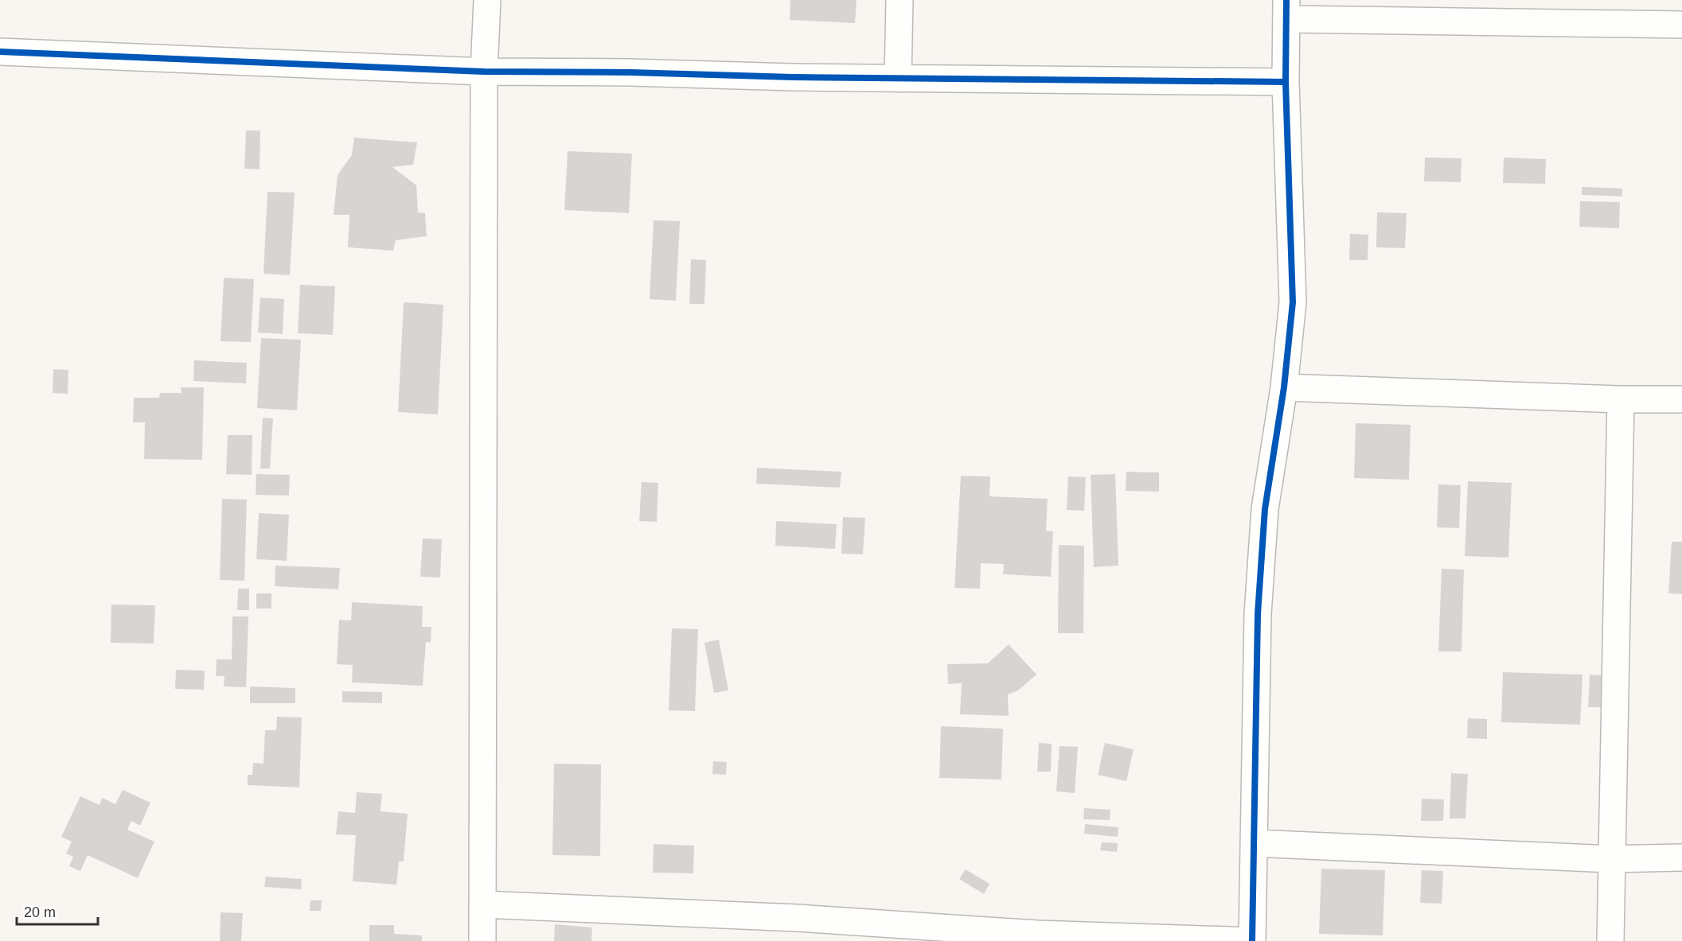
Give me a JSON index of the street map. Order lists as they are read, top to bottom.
{
  "scale_bar": "20 m"
}
